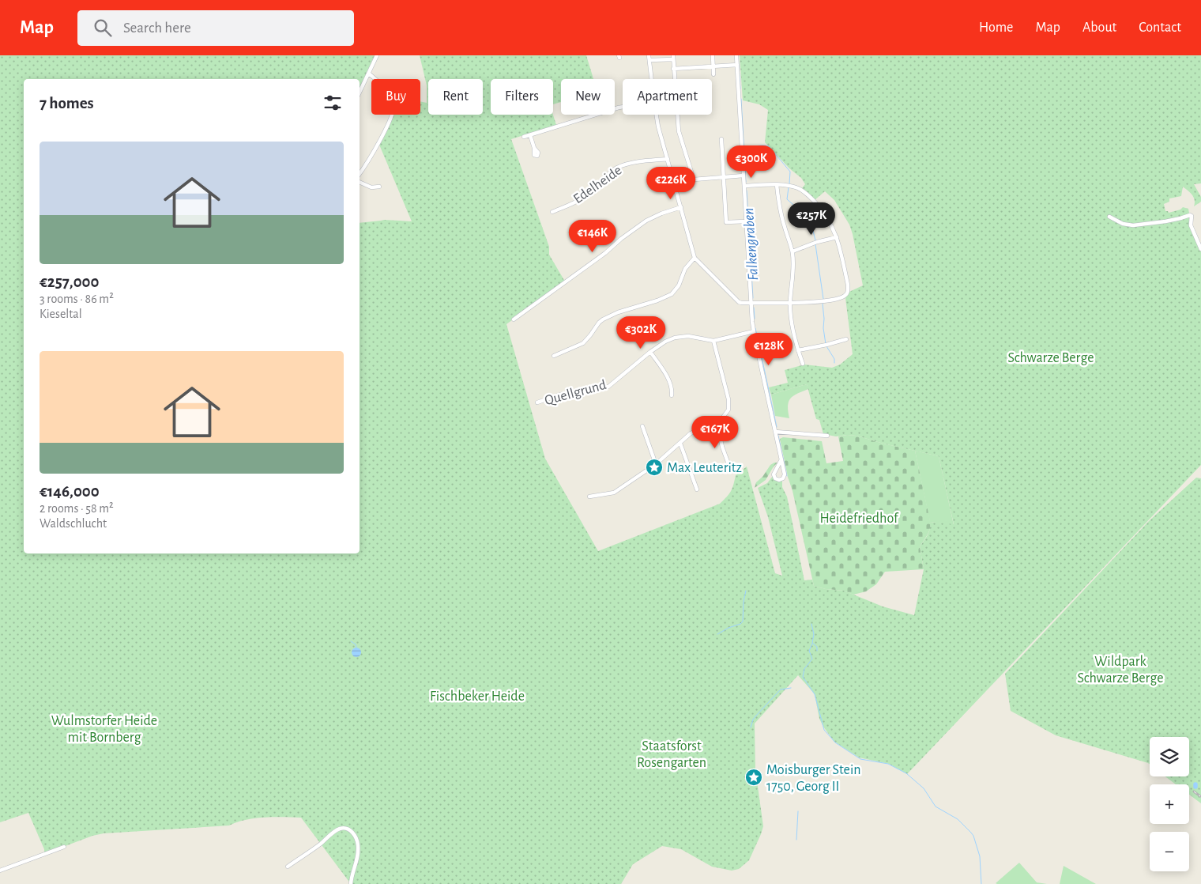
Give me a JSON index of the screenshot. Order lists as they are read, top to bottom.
{
  "streets": {
    "street": ["Edelheide", "Quellgrund"]
  },
  "water": ["Falkengraben"],
  "parks": [
    "Schwarze Berge",
    "Heidefriedhof",
    "Wildpark Schwarze Berge",
    "Fischbeker Heide",
    "Wulmstorfer Heide mit Bornberg",
    "Staatsforst Rosengarten"
  ],
  "places": {
    "place": ["Max Leuteritz", "Moisburger Stein 1750, Georg II"]
  },
  "page": {
    "header": "Map",
    "search": "Search here",
    "nav": [
      "Home",
      "Map",
      "About",
      "Contact"
    ],
    "chip": [
      "Buy",
      "Rent",
      "Filters",
      "New",
      "Apartment"
    ],
    "heading": "7 homes",
    "list": [
      {
        "name": "€257,000",
        "note": "3 rooms · 86 m² · Kieseltal"
      },
      {
        "name": "€146,000",
        "note": "2 rooms · 58 m² · Waldschlucht"
      }
    ],
    "price": [
      "€300K",
      "€226K",
      "€257K",
      "€146K",
      "€302K",
      "€128K",
      "€167K"
    ],
    "map_buttons": ["+", "−"]
  }
}
